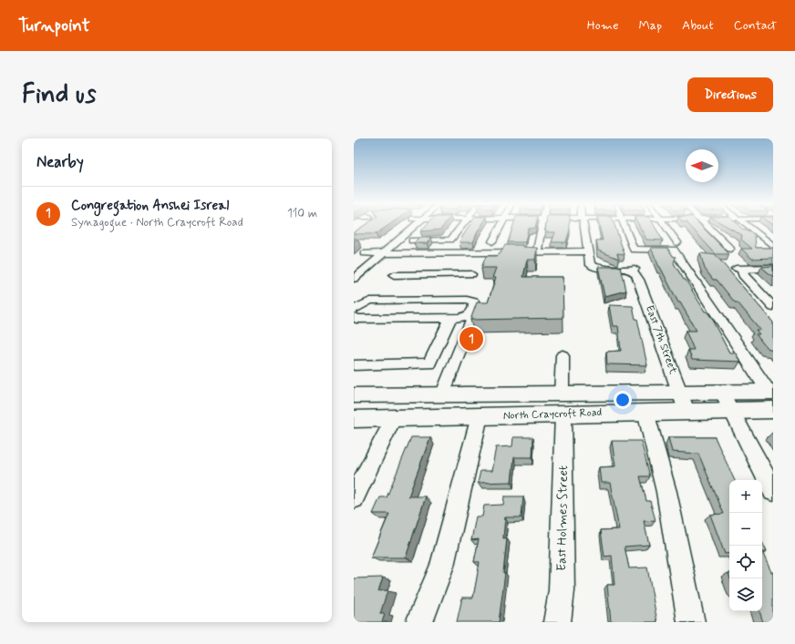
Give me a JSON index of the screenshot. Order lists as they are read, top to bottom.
{
  "streets": {
    "main road": ["North Craycroft Road"],
    "street": ["East 7th Street", "East Holmes Street"]
  },
  "crossings": [
    ["East 7th Street", "North Craycroft Road"],
    ["North Craycroft Road", "East Holmes Street"]
  ],
  "north": "left",
  "page": {
    "header": "Turnpoint",
    "nav": [
      "Home",
      "Map",
      "About",
      "Contact"
    ],
    "buttons": "Directions",
    "title": "Find us",
    "heading": "Nearby",
    "list": [
      {
        "mark": "1",
        "name": "Congregation Anshei Isreal",
        "note": "Synagogue · North Craycroft Road",
        "value": "110 m"
      }
    ],
    "pins": "1",
    "map_buttons": ["+", "−"]
  }
}
